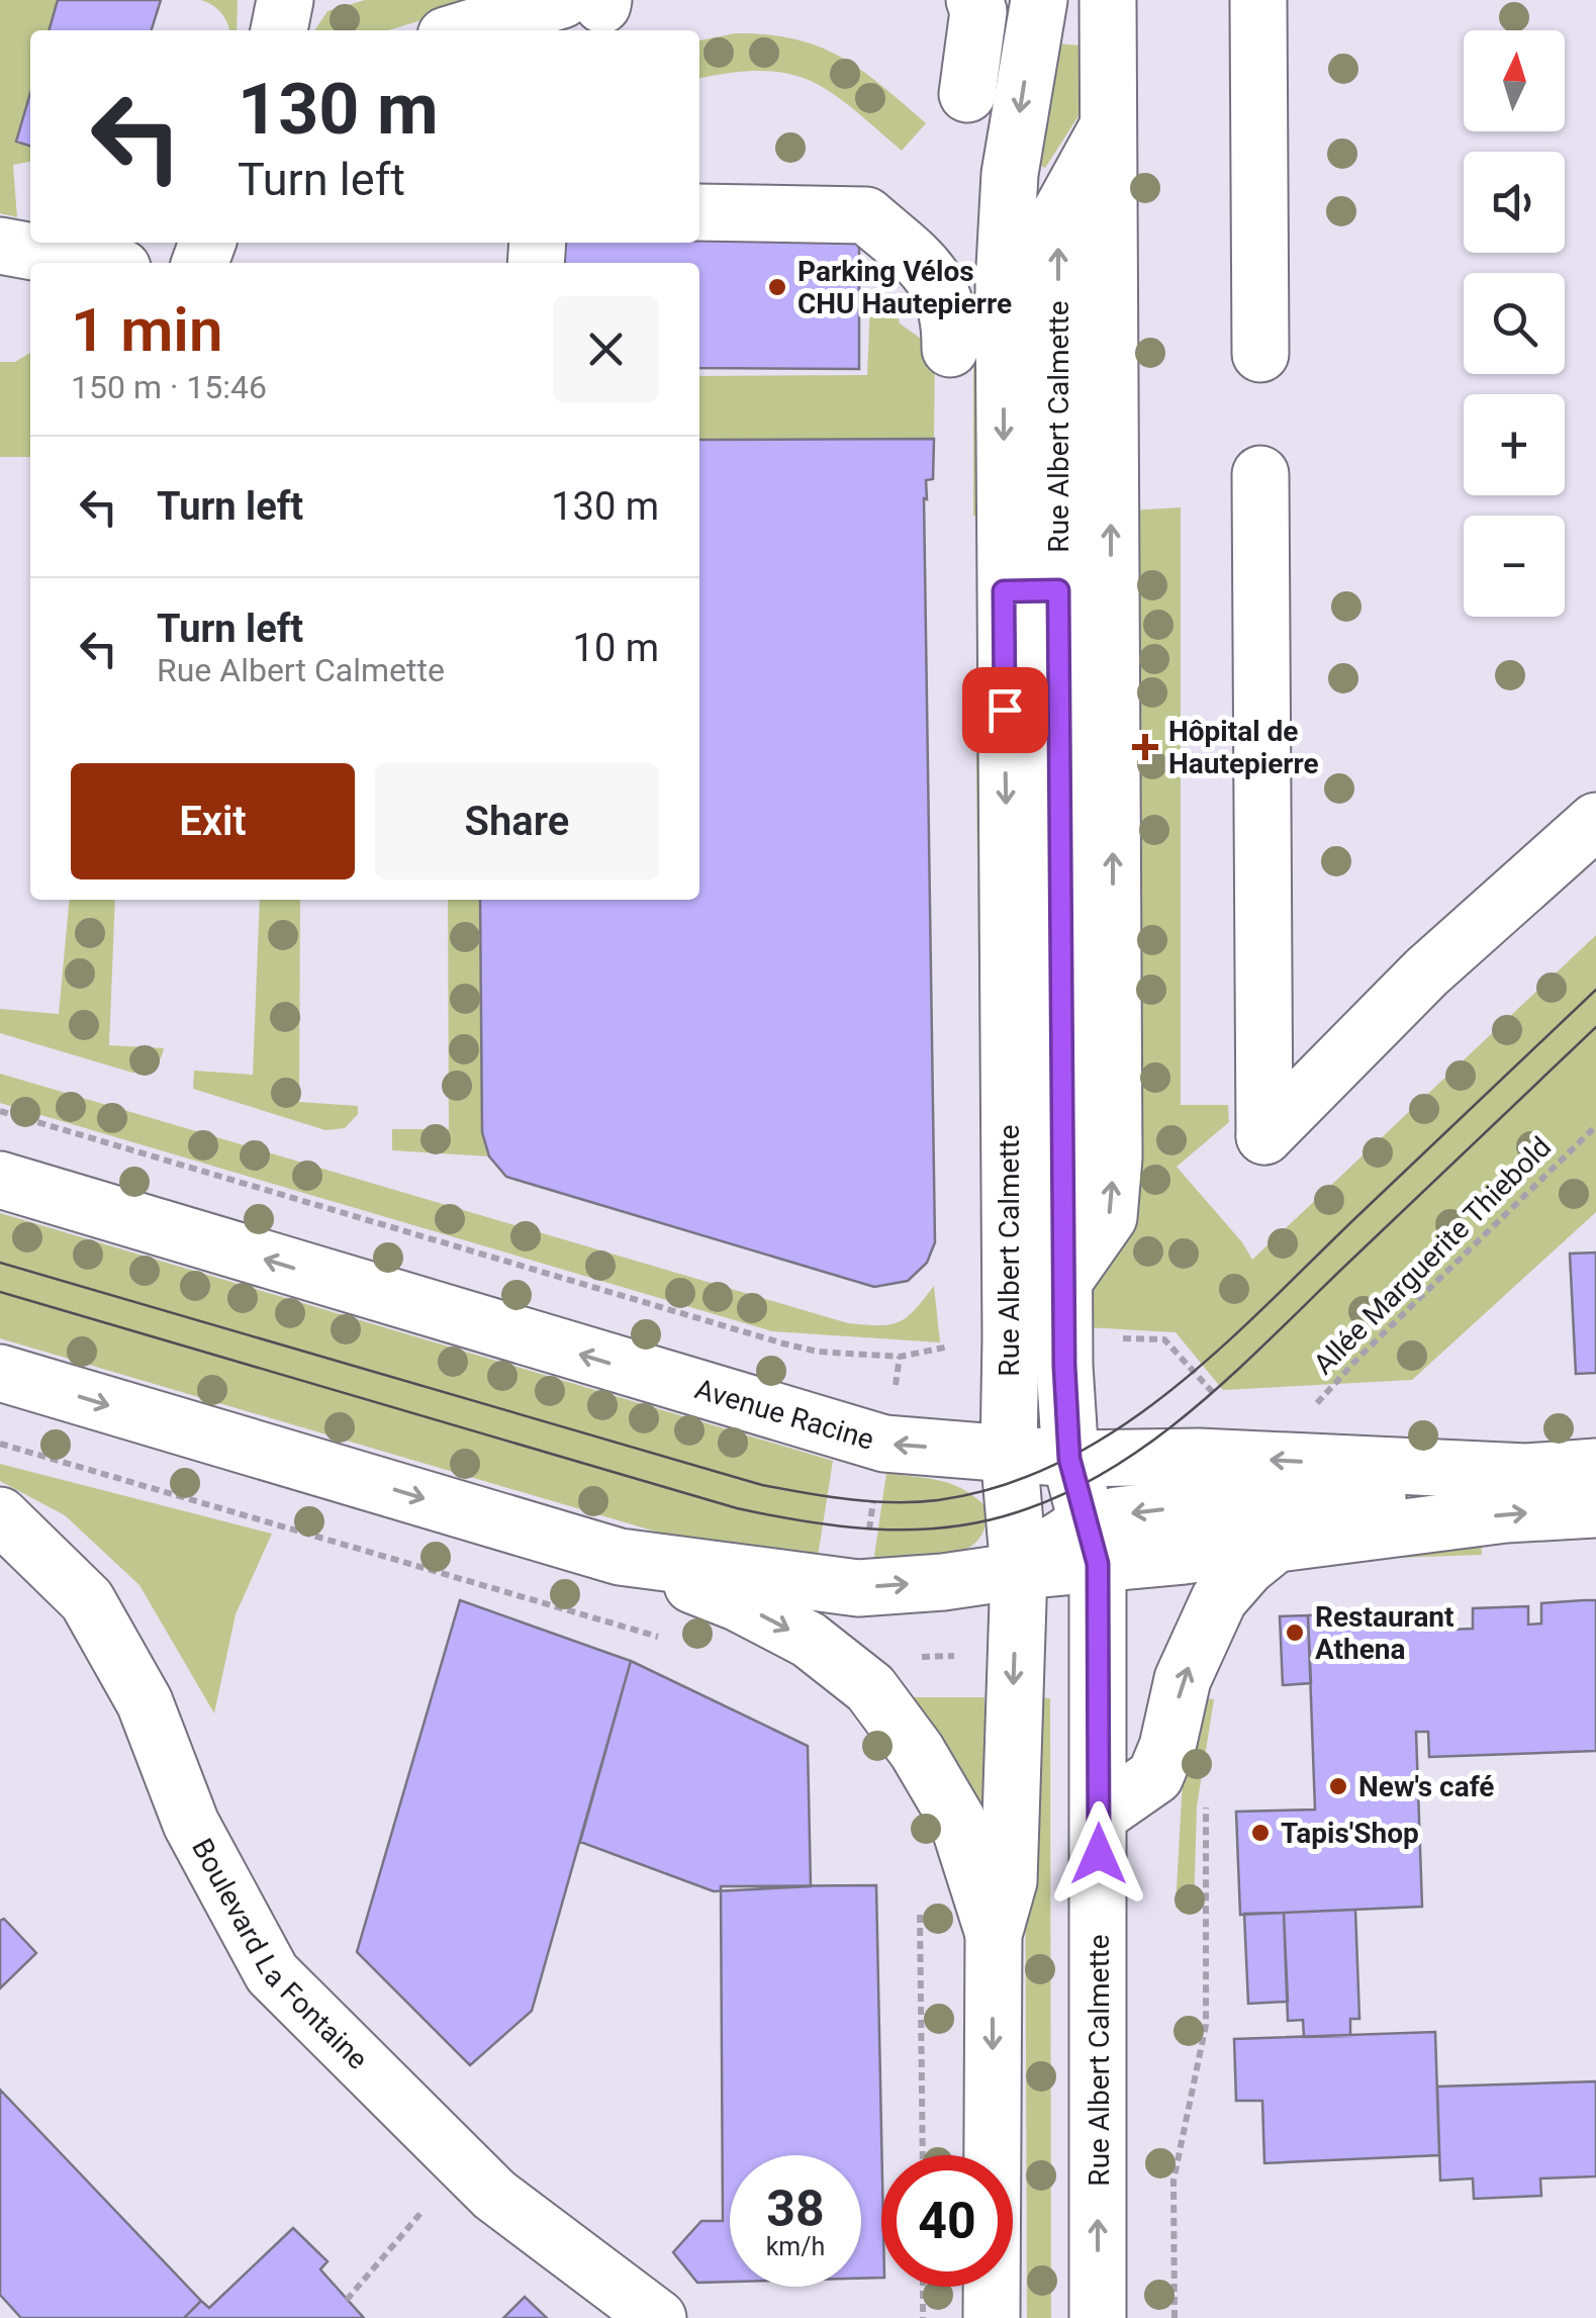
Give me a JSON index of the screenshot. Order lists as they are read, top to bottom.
{
  "streets": {
    "street": ["Rue Albert Calmette", "Avenue Racine", "Boulevard La Fontaine"],
    "path": ["Allée Marguerite Thiebold"]
  },
  "crossings": [
    ["Rue Albert Calmette", "Avenue Racine"]
  ],
  "places": {
    "other": [
      "Parking Vélos CHU Hautepierre",
      "Restaurant Athena",
      "New's café",
      "Tapis'Shop"
    ],
    "health": ["Hôpital de Hautepierre"]
  },
  "north": "top",
  "page": {
    "map_buttons": ["+", "−"],
    "turn": ["130 m", "Turn left"],
    "heading": ["1 min", "150 m · 15:46"],
    "list": [
      {
        "name": "Turn left",
        "value": "130 m"
      },
      {
        "name": "Turn left",
        "note": "Rue Albert Calmette",
        "value": "10 m"
      }
    ],
    "buttons": ["Exit", "Share"],
    "speed": "38 km/h",
    "limit": "40"
  }
}
